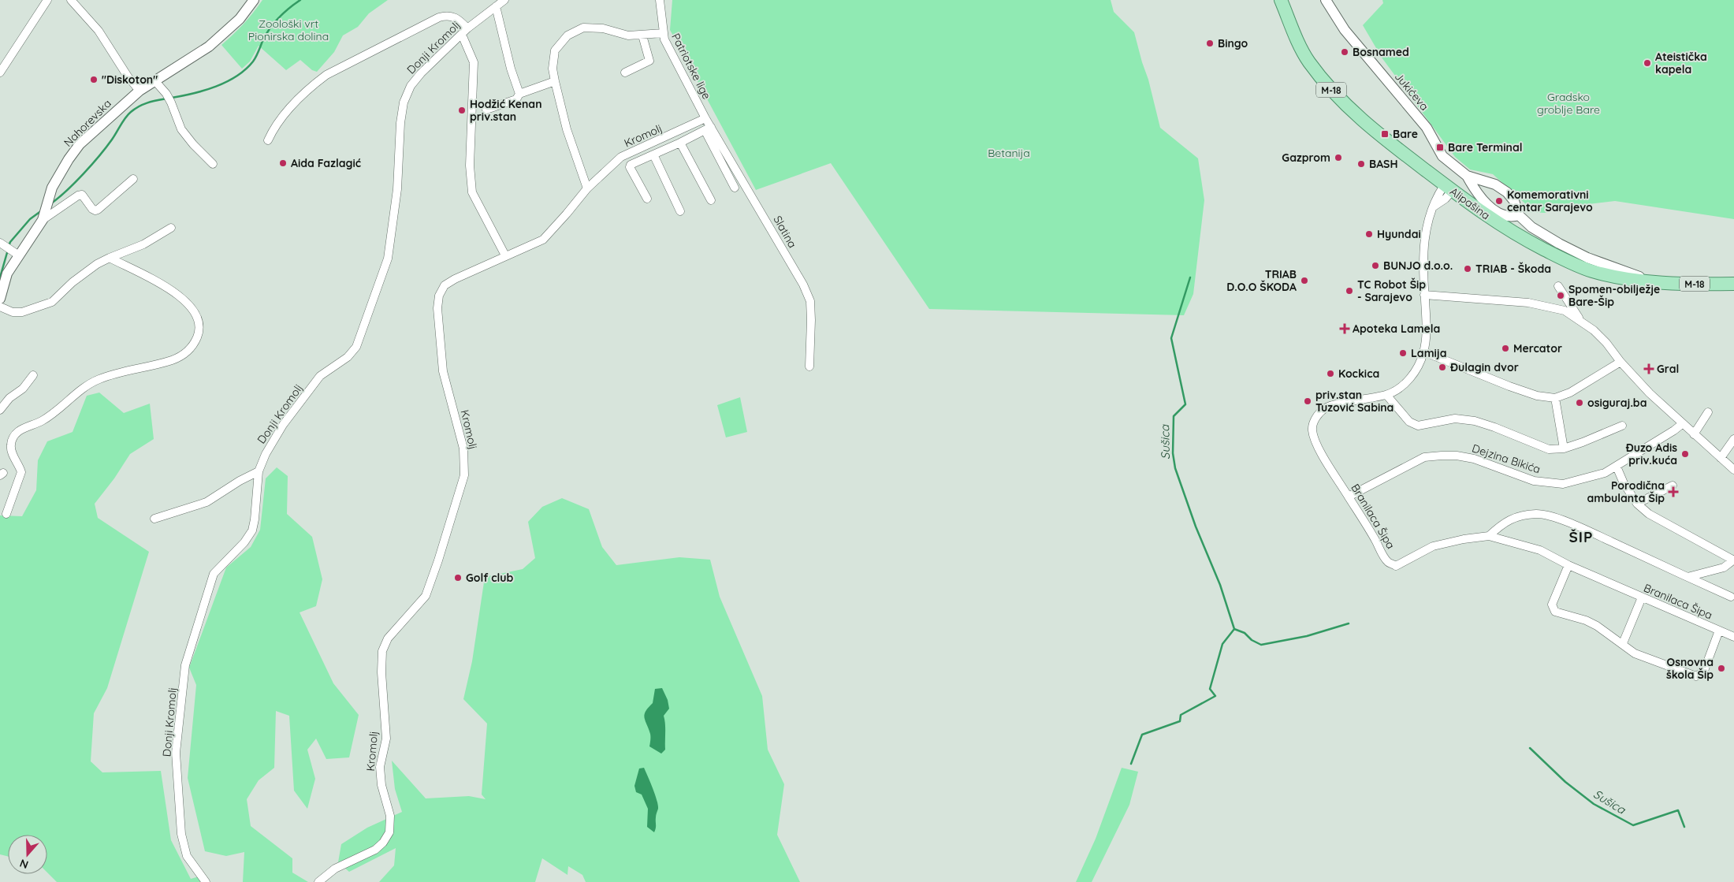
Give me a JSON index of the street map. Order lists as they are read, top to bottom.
{
  "streets": {
    "main road": ["M-18", "Alipašina"],
    "street": [
      "Donji Kromolj",
      "Patriotske lige",
      "Jukićeva",
      "Nahorevska",
      "Kromolj",
      "Slatina",
      "Dejzina Bikića",
      "Branilaca Šipa"
    ]
  },
  "crossings": [
    ["Patriotske lige", "Kromolj"],
    ["Patriotske lige", "Slatina"],
    ["Jukićeva", "Alipašina"],
    ["Kromolj", "Slatina"],
    ["Dejzina Bikića", "Branilaca Šipa"]
  ],
  "districts": ["ŠIP"],
  "water": ["Sušica"],
  "parks": ["Zoološki vrt Pionirska dolina", "Gradsko groblje Bare", "Betanija"],
  "places": {
    "other": [
      "Bingo",
      "Bosnamed",
      "Ateistička kapela",
      "\"Diskoton\"",
      "Hodžić Kenan priv.stan",
      "Gazprom",
      "Aida Fazlagić",
      "BASH",
      "Komemorativni centar Sarajevo",
      "Hyundai",
      "BUNJO d.o.o.",
      "TRIAB - Škoda",
      "TRIAB D.O.O ŠKODA",
      "TC Robot Šip - Sarajevo",
      "Spomen-obilježje Bare-Šip",
      "Mercator",
      "Lamija",
      "Đulagin dvor",
      "Kockica",
      "priv.stan Tuzović Sabina",
      "osiguraj.ba",
      "Đuzo Adis priv.kuća",
      "Golf club",
      "Osnovna škola Šip"
    ],
    "transit": ["Bare", "Bare Terminal"],
    "health": ["Apoteka Lamela", "Gral", "Porodična ambulanta Šip"]
  },
  "north": "bottom"
}
